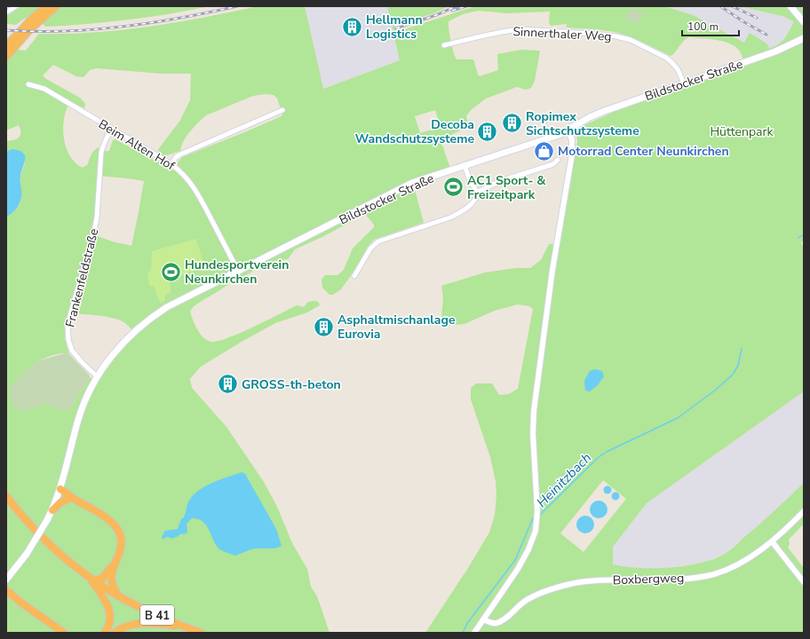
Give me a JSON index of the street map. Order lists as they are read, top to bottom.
{
  "streets": {
    "highway": ["B 41"],
    "main road": ["Bildstocker Straße"],
    "street": [
      "Sinnerthaler Weg",
      "Beim Alten Hof",
      "Frankenfeldstraße",
      "Boxbergweg"
    ]
  },
  "crossings": [
    ["Sinnerthaler Weg", "Bildstocker Straße"],
    ["Bildstocker Straße", "Beim Alten Hof"],
    ["Bildstocker Straße", "Frankenfeldstraße"],
    ["Beim Alten Hof", "Frankenfeldstraße"]
  ],
  "water": ["Heinitzbach"],
  "parks": ["Hüttenpark"],
  "places": {
    "building": [
      "Hellmann Logistics",
      "Ropimex Sichtschutzsysteme",
      "Decoba Wandschutzsysteme",
      "Asphaltmischanlage Eurovia",
      "GROSS-th-beton"
    ],
    "shop": ["Motorrad Center Neunkirchen"],
    "sports": ["AC1 Sport- & Freizeitpark", "Hundesportverein Neunkirchen"]
  },
  "scale_bar": "100 m"
}
